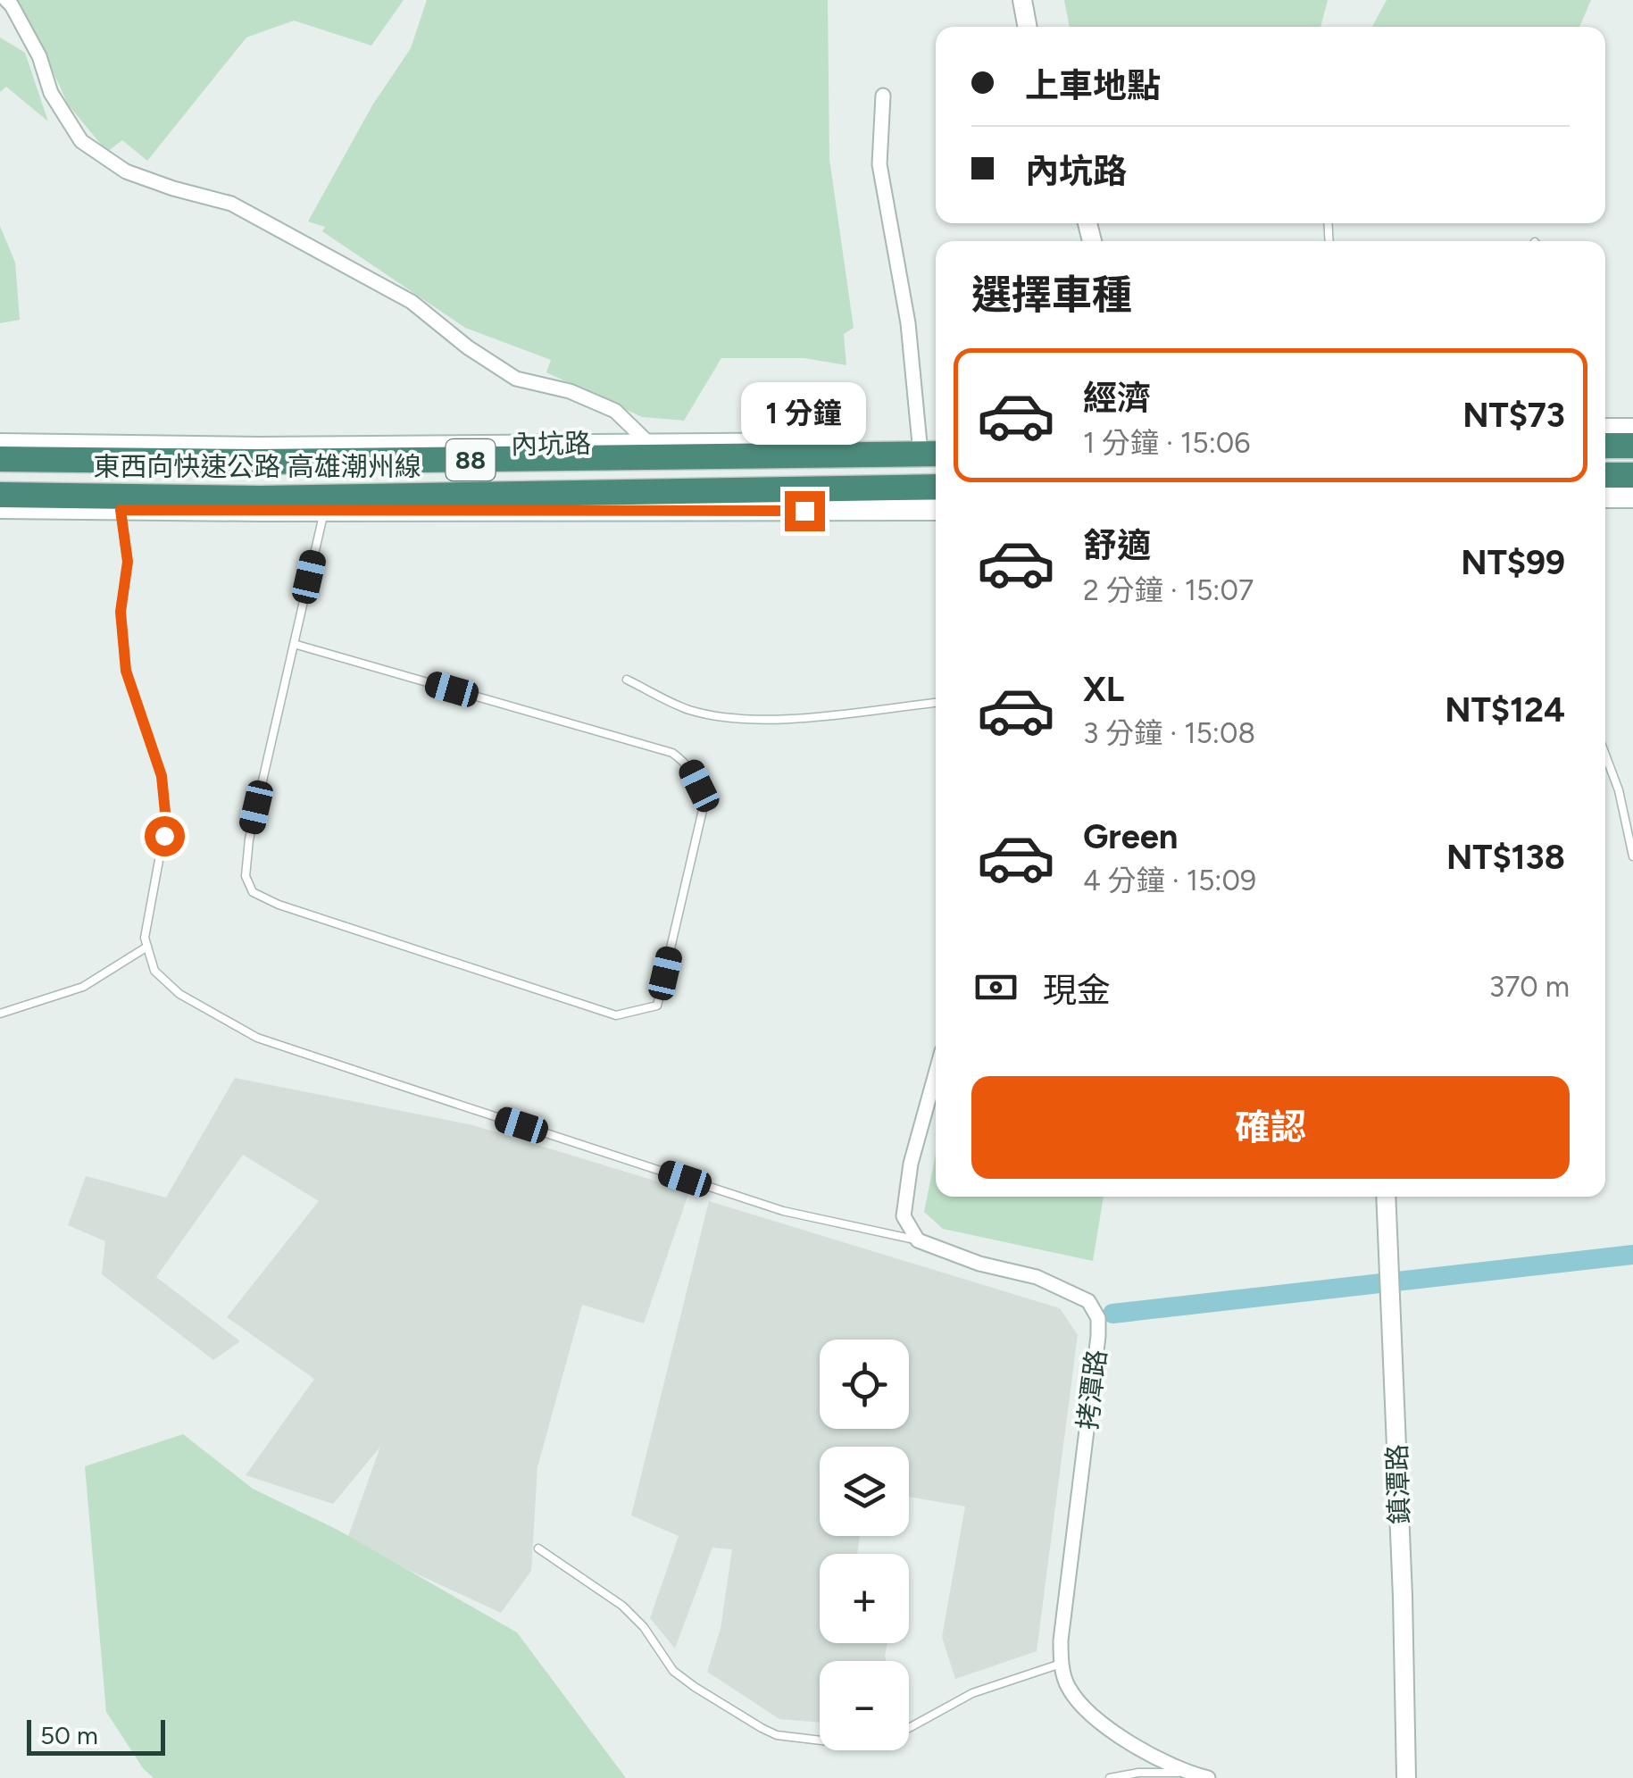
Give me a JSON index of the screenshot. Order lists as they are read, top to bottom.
{
  "streets": {
    "highway": ["88", "東西向快速公路 高雄潮州線"],
    "main road": ["內坑路"],
    "street": ["拷潭路", "鎮潭路"]
  },
  "crossings": [
    ["內坑路", "東西向快速公路 高雄潮州線"]
  ],
  "scale_bar": "50 m",
  "page": {
    "banner": ["上車地點", "內坑路"],
    "heading": "選擇車種",
    "list": [
      {
        "name": "經濟",
        "note": "1 分鐘 · 15:06",
        "value": "NT$73"
      },
      {
        "name": "舒適",
        "note": "2 分鐘 · 15:07",
        "value": "NT$99"
      },
      {
        "name": "XL",
        "note": "3 分鐘 · 15:08",
        "value": "NT$124"
      },
      {
        "name": "Green",
        "note": "4 分鐘 · 15:09",
        "value": "NT$138"
      }
    ],
    "bubble": "1 分鐘",
    "pay": ["現金", "370 m"],
    "buttons": "確認",
    "map_buttons": ["+", "−"],
    "scale": "50 m"
  }
}
